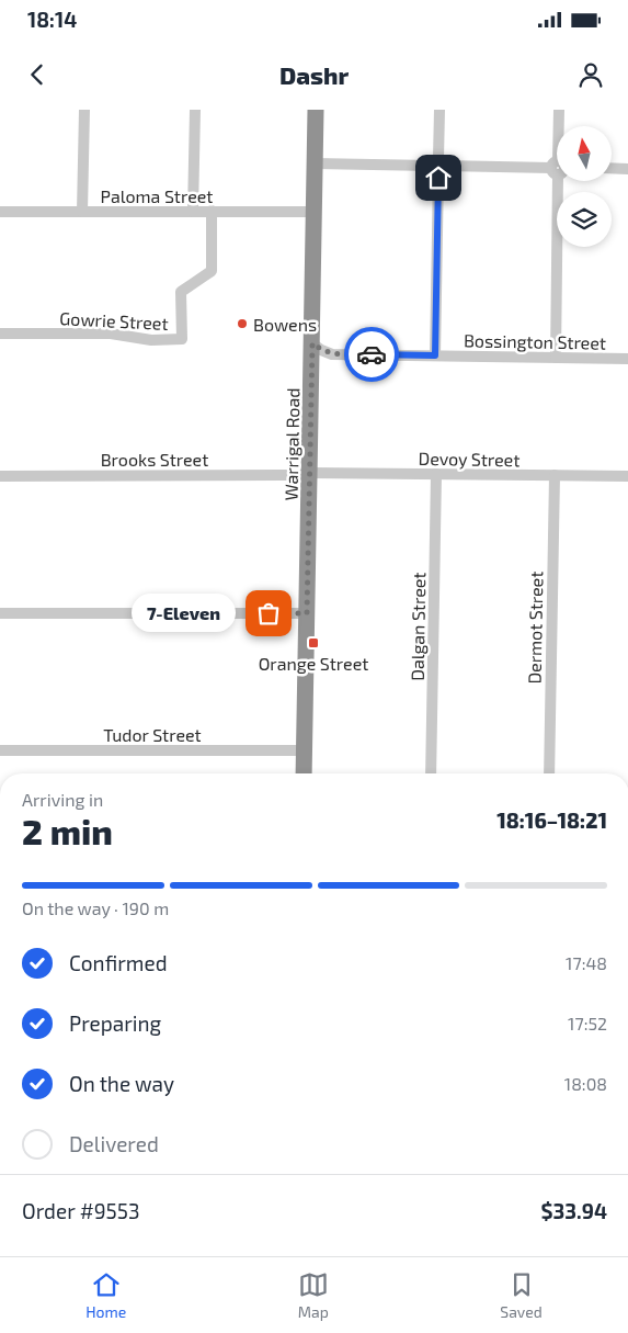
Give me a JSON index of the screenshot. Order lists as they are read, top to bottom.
{
  "streets": {
    "highway": ["Warrigal Road"],
    "street": [
      "Paloma Street",
      "Gowrie Street",
      "Bossington Street",
      "Brooks Street",
      "Devoy Street",
      "Dalgan Street",
      "Dermot Street",
      "Tudor Street"
    ]
  },
  "crossings": [
    ["Paloma Street", "Gowrie Street"],
    ["Paloma Street", "Warrigal Road"],
    ["Bossington Street", "Warrigal Road"],
    ["Warrigal Road", "Brooks Street"],
    ["Warrigal Road", "Devoy Street"],
    ["Warrigal Road", "Tudor Street"],
    ["Brooks Street", "Devoy Street"],
    ["Devoy Street", "Dalgan Street"],
    ["Devoy Street", "Dermot Street"]
  ],
  "places": {
    "other": ["Bowens", "7-Eleven"],
    "transit": ["Orange Street"]
  },
  "north": "top",
  "page": {
    "status": "18:14",
    "header": "Dashr",
    "bubble": "7-Eleven",
    "heading": ["2 min", "Arriving in", "18:16–18:21"],
    "panel": ["Order #9553", "$33.94"],
    "bar": "On the way · 190 m",
    "list": [
      ["Confirmed", "17:48"],
      ["Preparing", "17:52"],
      ["On the way", "18:08"],
      "Delivered"
    ],
    "tabs": ["Home", "Map", "Saved"]
  }
}
